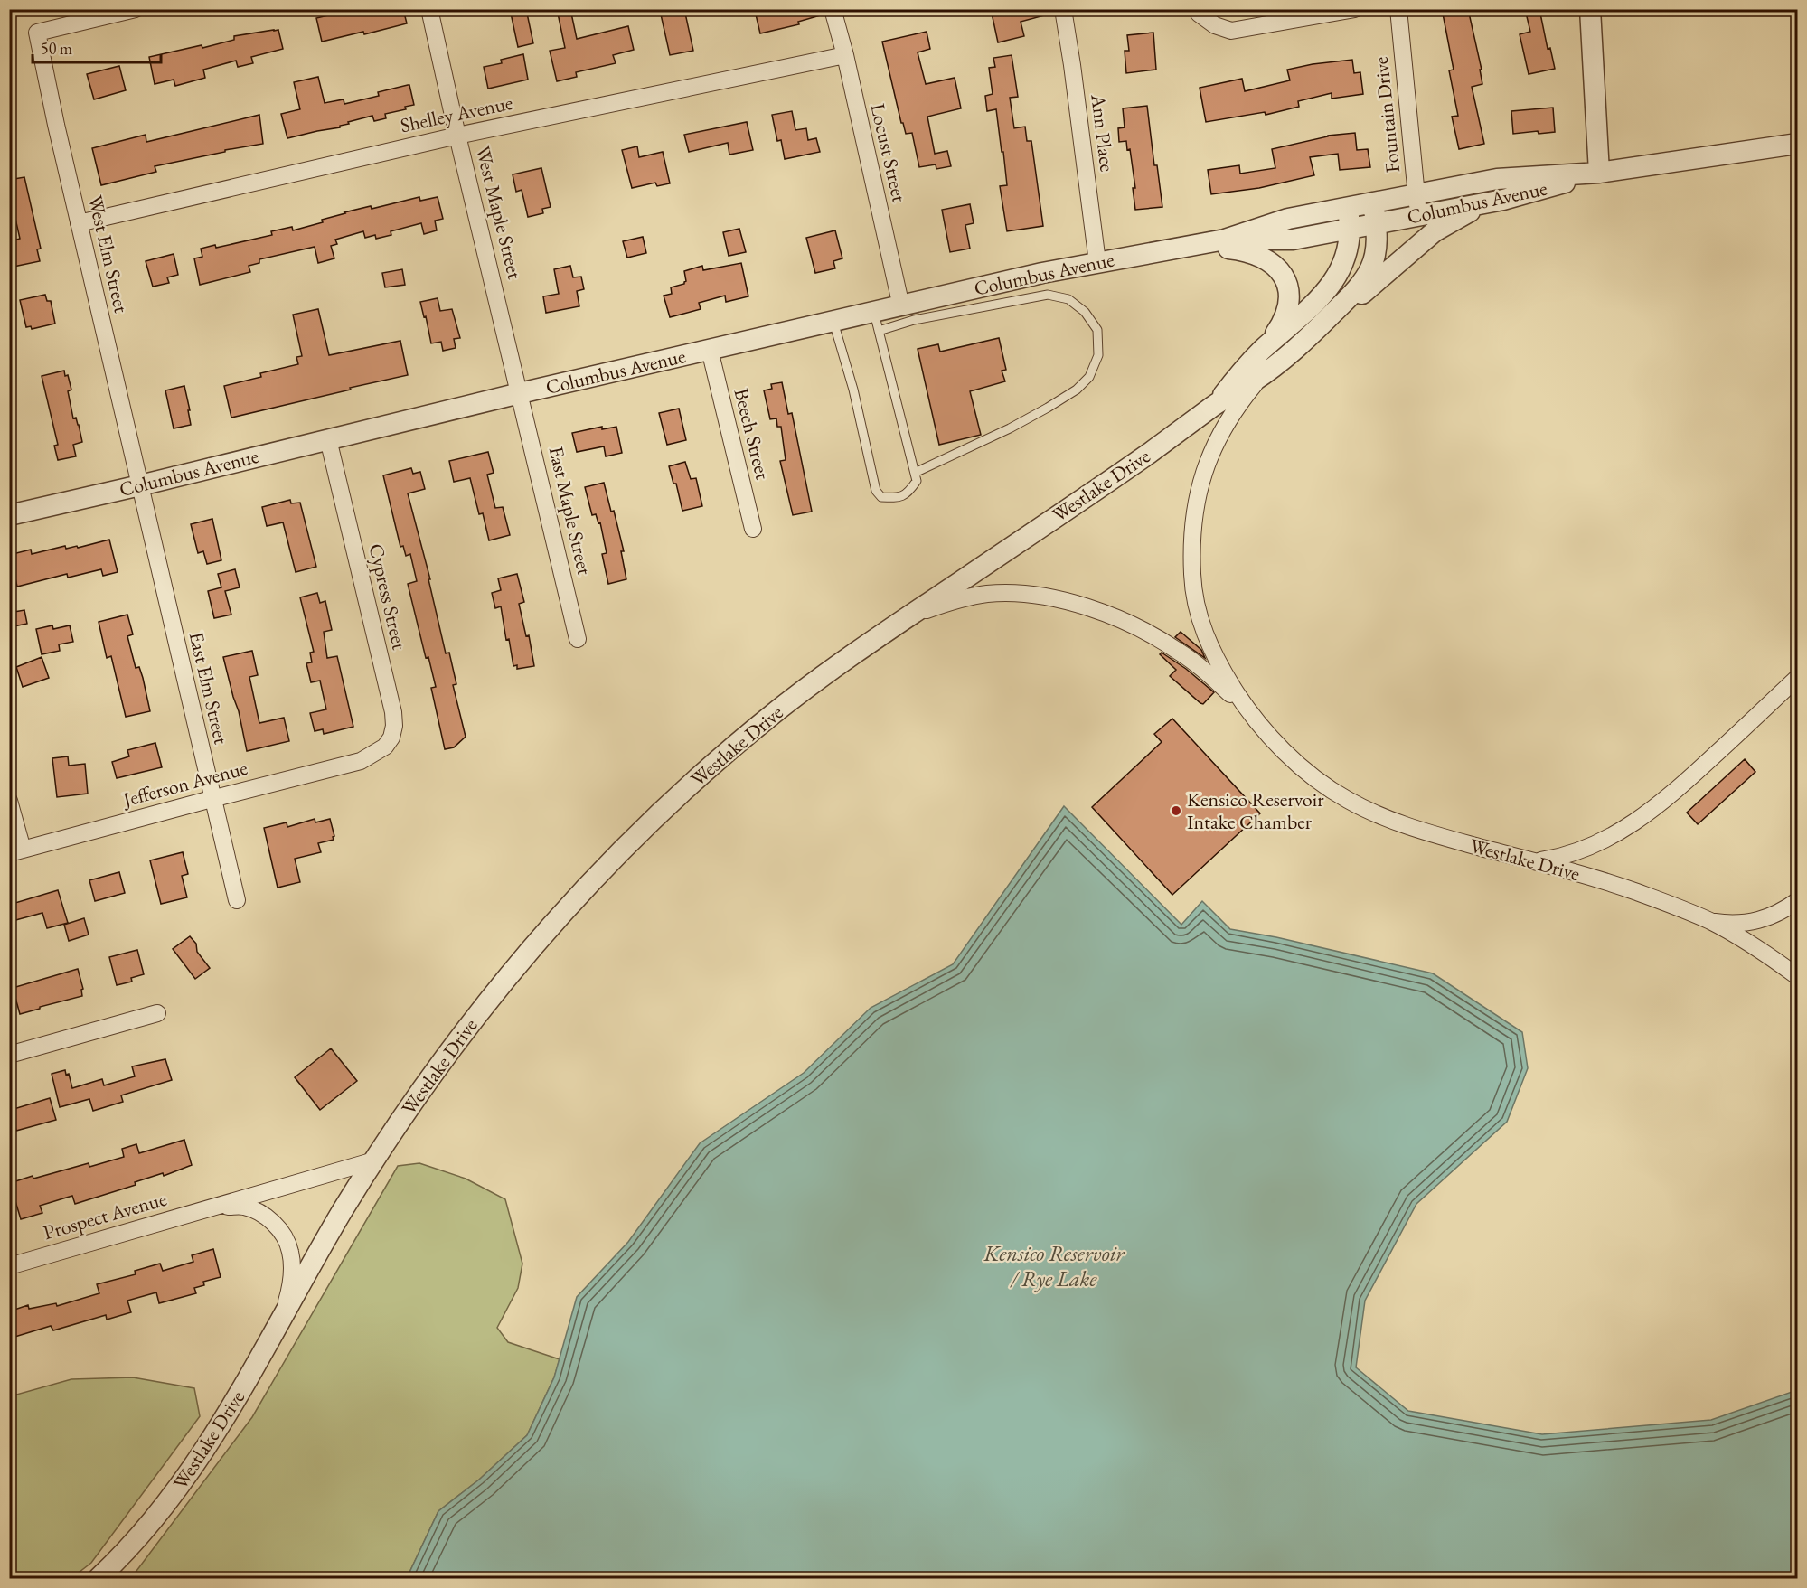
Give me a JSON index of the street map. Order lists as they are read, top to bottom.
{
  "streets": {
    "street": [
      "Shelley Avenue",
      "Fountain Drive",
      "Ann Place",
      "Locust Street",
      "Columbus Avenue",
      "West Maple Street",
      "West Elm Street",
      "Beech Street",
      "Westlake Drive",
      "East Maple Street",
      "Cypress Street",
      "East Elm Street",
      "Jefferson Avenue",
      "Prospect Avenue"
    ]
  },
  "crossings": [
    ["Shelley Avenue", "Locust Street"],
    ["Shelley Avenue", "West Maple Street"],
    ["Shelley Avenue", "West Elm Street"],
    ["Fountain Drive", "Columbus Avenue"],
    ["Ann Place", "Columbus Avenue"],
    ["Locust Street", "Columbus Avenue"],
    ["Columbus Avenue", "West Maple Street"],
    ["Columbus Avenue", "West Elm Street"],
    ["Columbus Avenue", "Beech Street"],
    ["Columbus Avenue", "East Maple Street"],
    ["Columbus Avenue", "Cypress Street"],
    ["Columbus Avenue", "East Elm Street"],
    ["West Maple Street", "East Maple Street"],
    ["West Elm Street", "East Elm Street"],
    ["Westlake Drive", "Prospect Avenue"],
    ["Cypress Street", "Jefferson Avenue"],
    ["East Elm Street", "Jefferson Avenue"]
  ],
  "water": ["Kensico Reservoir / Rye Lake"],
  "places": ["Kensico Reservoir Intake Chamber"],
  "scale_bar": "50 m"
}
